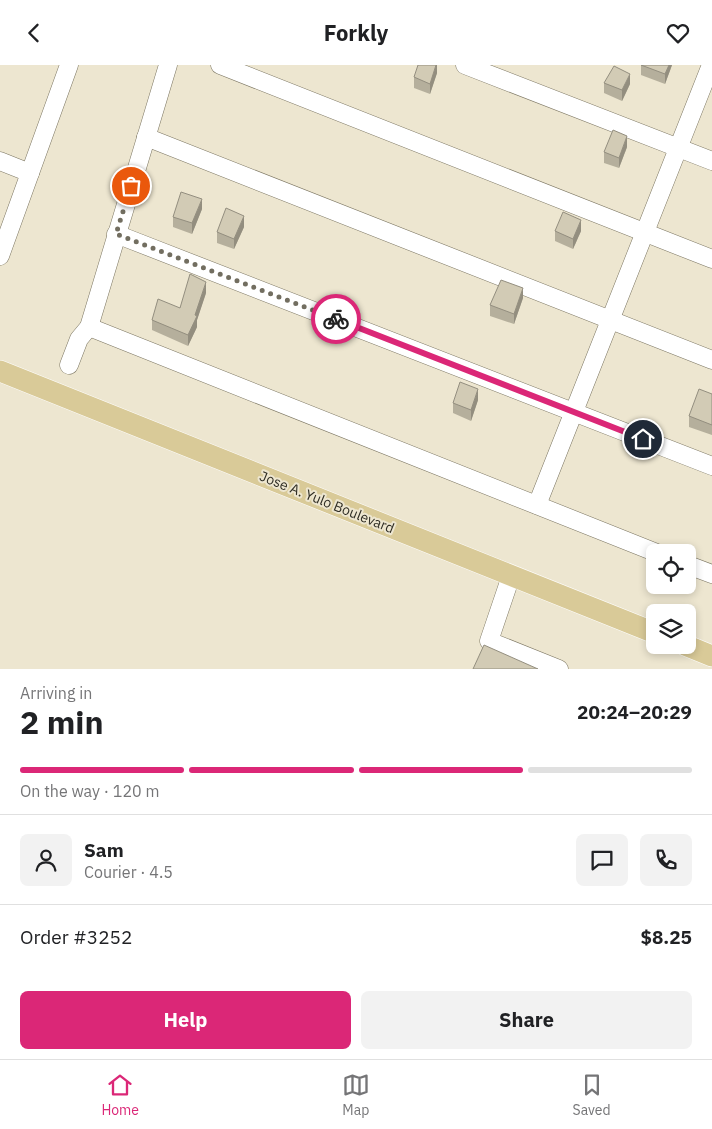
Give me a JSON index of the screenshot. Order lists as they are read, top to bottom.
{
  "streets": {
    "main road": ["Jose A. Yulo Boulevard"]
  },
  "page": {
    "header": "Forkly",
    "heading": ["2 min", "Arriving in", "20:24–20:29"],
    "panel": [
      "Sam",
      "Courier · 4.5",
      "Order #3252",
      "$8.25"
    ],
    "bar": "On the way · 120 m",
    "buttons": ["Help", "Share"],
    "tabs": ["Home", "Map", "Saved"]
  }
}
